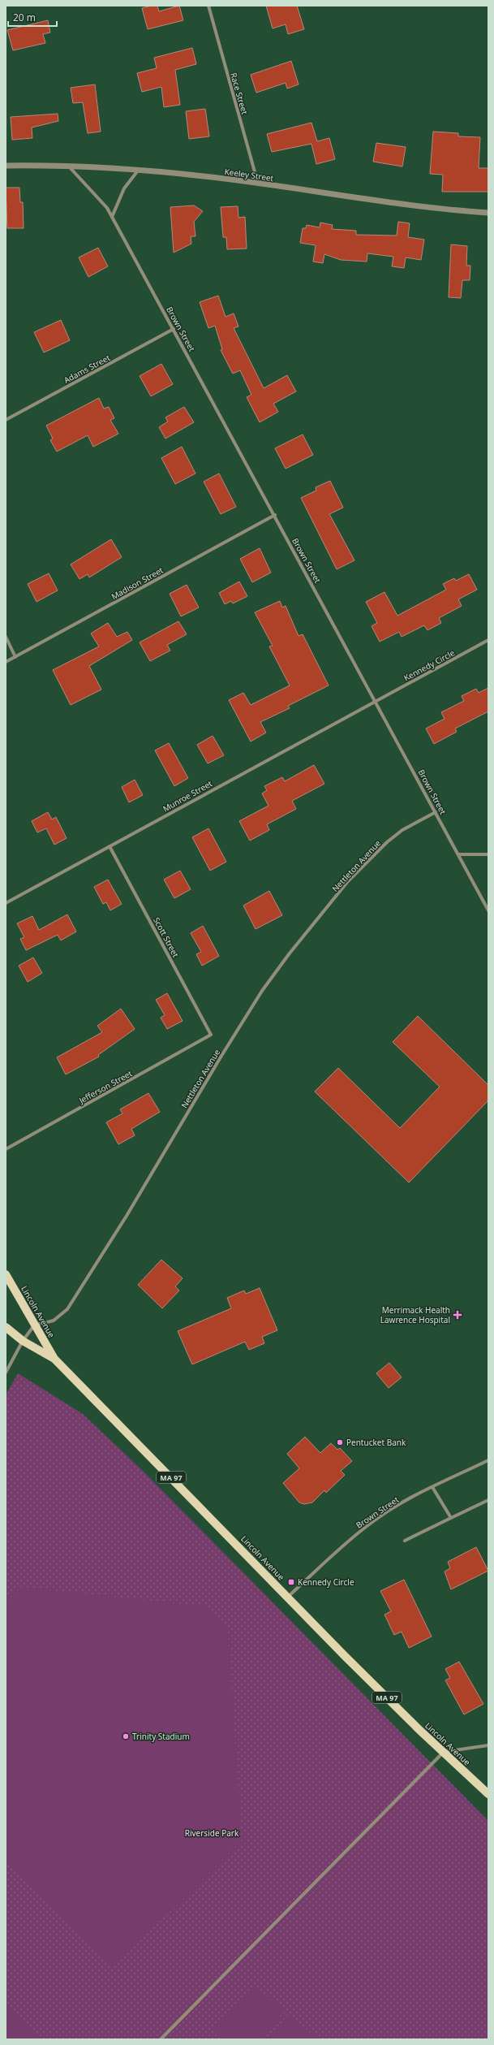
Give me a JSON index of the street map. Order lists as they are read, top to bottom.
{
  "streets": {
    "main road": ["Lincoln Avenue", "MA 97"],
    "street": [
      "Race Street",
      "Keeley Street",
      "Brown Street",
      "Adams Street",
      "Madison Street",
      "Kennedy Circle",
      "Munroe Street",
      "Nettleton Avenue",
      "Scott Street",
      "Jefferson Street"
    ]
  },
  "crossings": [
    ["Race Street", "Keeley Street"],
    ["Keeley Street", "Brown Street"],
    ["Brown Street", "Adams Street"],
    ["Brown Street", "Madison Street"],
    ["Brown Street", "Kennedy Circle"],
    ["Brown Street", "Munroe Street"],
    ["Brown Street", "Nettleton Avenue"],
    ["Brown Street", "Lincoln Avenue"],
    ["Kennedy Circle", "Munroe Street"],
    ["Munroe Street", "Scott Street"],
    ["Nettleton Avenue", "Lincoln Avenue"],
    ["Scott Street", "Jefferson Street"]
  ],
  "parks": ["Riverside Park"],
  "places": {
    "health": ["Merrimack Health Lawrence Hospital"],
    "other": ["Pentucket Bank", "Trinity Stadium"],
    "transit": ["Kennedy Circle"]
  },
  "scale_bar": "20 m"
}
